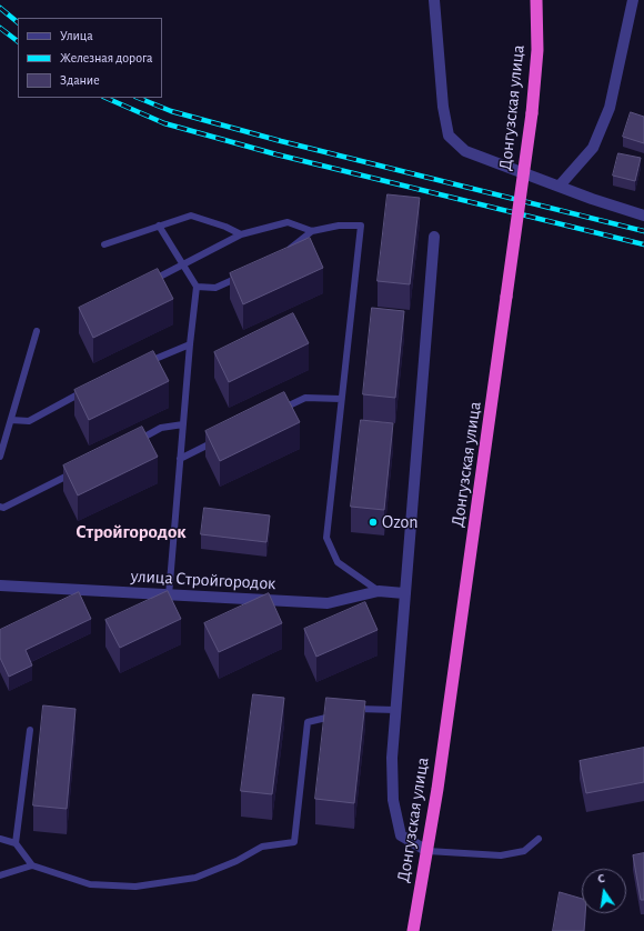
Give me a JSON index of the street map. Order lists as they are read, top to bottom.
{
  "streets": {
    "highway": ["Донгузская улица"],
    "street": ["улица Стройгородок"]
  },
  "districts": ["Стройгородок"],
  "places": ["Ozon"],
  "legend": ["Улица", "Железная дорога", "Здание"],
  "north": "top"
}
